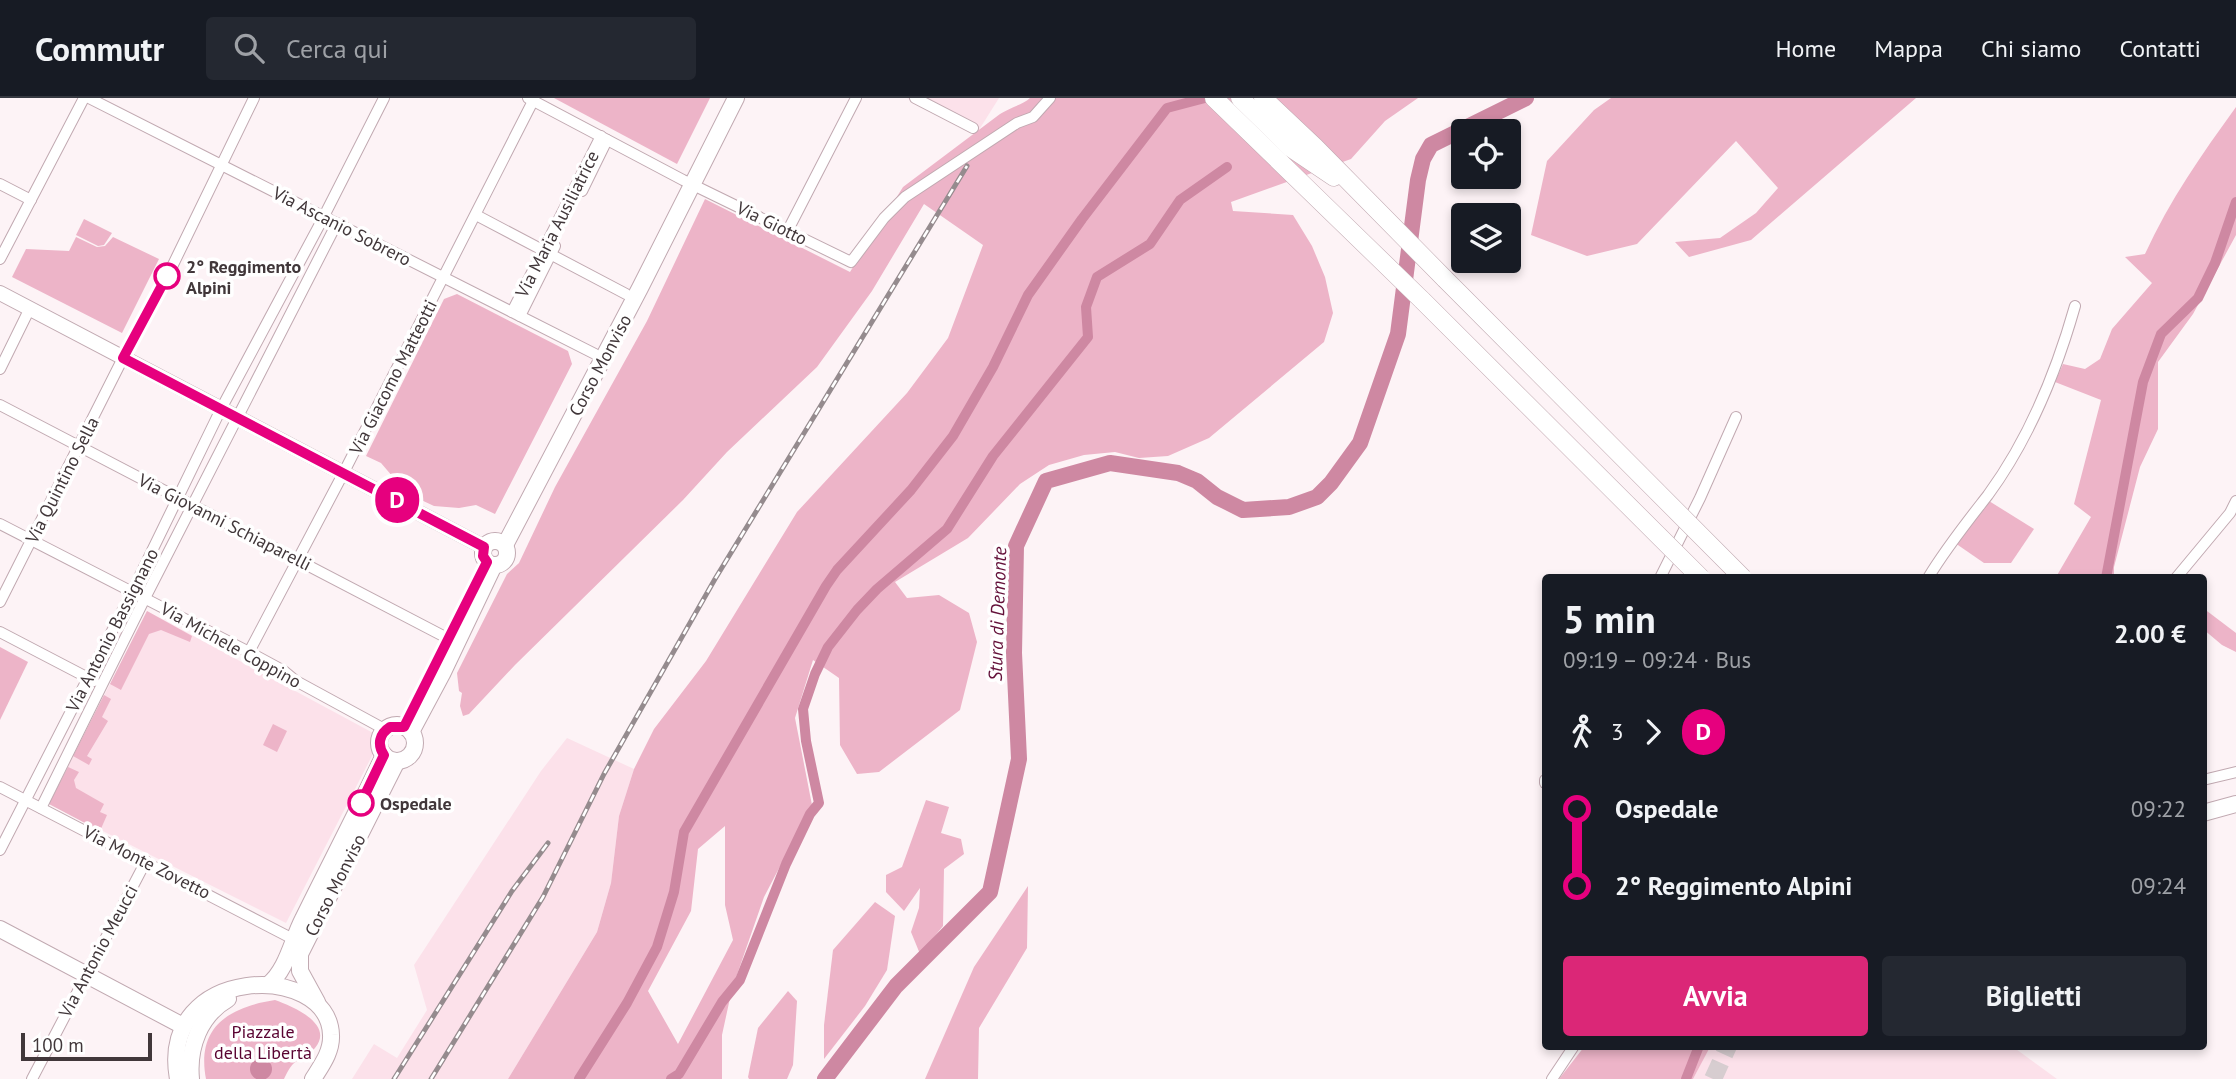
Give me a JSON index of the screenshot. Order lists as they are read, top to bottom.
{
  "streets": {
    "main road": ["Corso Monviso"],
    "street": [
      "Via Giotto",
      "Via Maria Ausiliatrice",
      "Via Ascanio Sobrero",
      "Via Giacomo Matteotti",
      "Via Quintino Sella",
      "Via Giovanni Schiaparelli",
      "Via Antonio Bassignano",
      "Via Michele Coppino",
      "Via Monte Zovetto",
      "Via Antonio Meucci"
    ]
  },
  "crossings": [
    ["Via Giotto", "Via Maria Ausiliatrice"],
    ["Via Giotto", "Corso Monviso"],
    ["Via Giotto", "Via Giacomo Matteotti"],
    ["Via Maria Ausiliatrice", "Via Ascanio Sobrero"],
    ["Via Ascanio Sobrero", "Corso Monviso"],
    ["Via Ascanio Sobrero", "Via Giacomo Matteotti"],
    ["Via Ascanio Sobrero", "Via Quintino Sella"],
    ["Via Ascanio Sobrero", "Via Antonio Bassignano"],
    ["Corso Monviso", "Via Giovanni Schiaparelli"],
    ["Corso Monviso", "Via Michele Coppino"],
    ["Corso Monviso", "Via Monte Zovetto"],
    ["Via Giacomo Matteotti", "Via Giovanni Schiaparelli"],
    ["Via Giacomo Matteotti", "Via Michele Coppino"],
    ["Via Quintino Sella", "Via Giovanni Schiaparelli"],
    ["Via Quintino Sella", "Via Michele Coppino"],
    ["Via Giovanni Schiaparelli", "Via Antonio Bassignano"],
    ["Via Antonio Bassignano", "Via Michele Coppino"],
    ["Via Antonio Bassignano", "Via Monte Zovetto"],
    ["Via Monte Zovetto", "Via Antonio Meucci"]
  ],
  "water": ["Stura di Demonte"],
  "parks": ["Piazzale della Libertà"],
  "places": ["2° Reggimento Alpini", "Ospedale"],
  "lines": ["bus line D"],
  "scale_bar": "100 m",
  "page": {
    "header": "Commutr",
    "search": "Cerca qui",
    "nav": [
      "Home",
      "Mappa",
      "Chi siamo",
      "Contatti"
    ],
    "on_map": "D",
    "heading": ["5 min", "09:19 – 09:24 · Bus", "2.00 €"],
    "legs": ["3", "D"],
    "list": [
      {
        "name": "Ospedale",
        "value": "09:22"
      },
      {
        "name": "2° Reggimento Alpini",
        "value": "09:24"
      }
    ],
    "buttons": ["Avvia", "Biglietti"],
    "scale": "100 m"
  }
}
